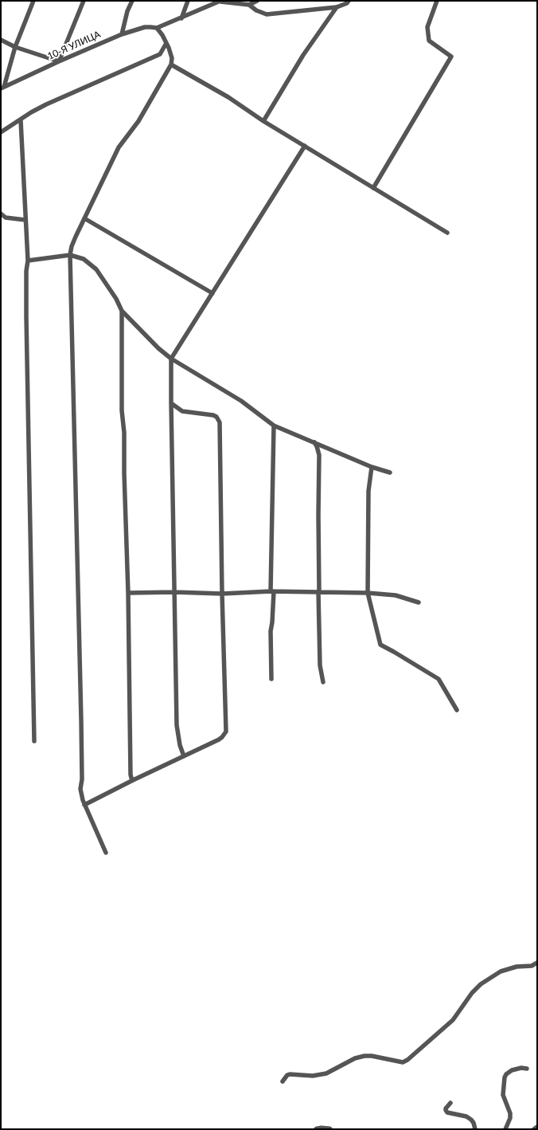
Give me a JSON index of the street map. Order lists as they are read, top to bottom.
{
  "streets": {
    "street": ["10-Я УЛИЦА"]
  }
}
